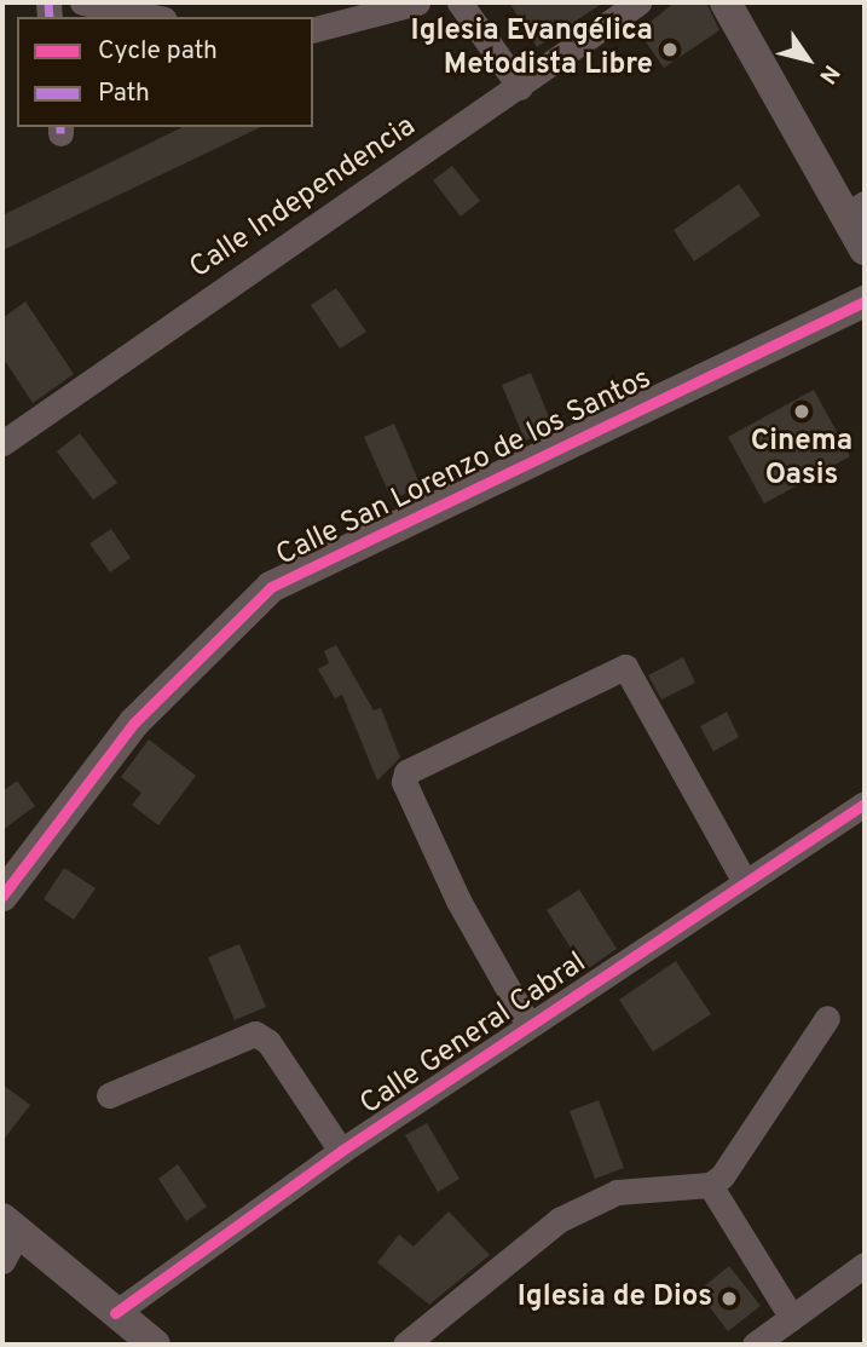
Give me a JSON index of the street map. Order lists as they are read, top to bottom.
{
  "streets": {
    "street": ["Calle Independencia", "Calle San Lorenzo de los Santos", "Calle General Cabral"]
  },
  "places": ["Iglesia Evangélica Metodista Libre", "Cinema Oasis", "Iglesia de Dios"],
  "legend": ["Cycle path", "Path"],
  "north": "bottom right"
}
